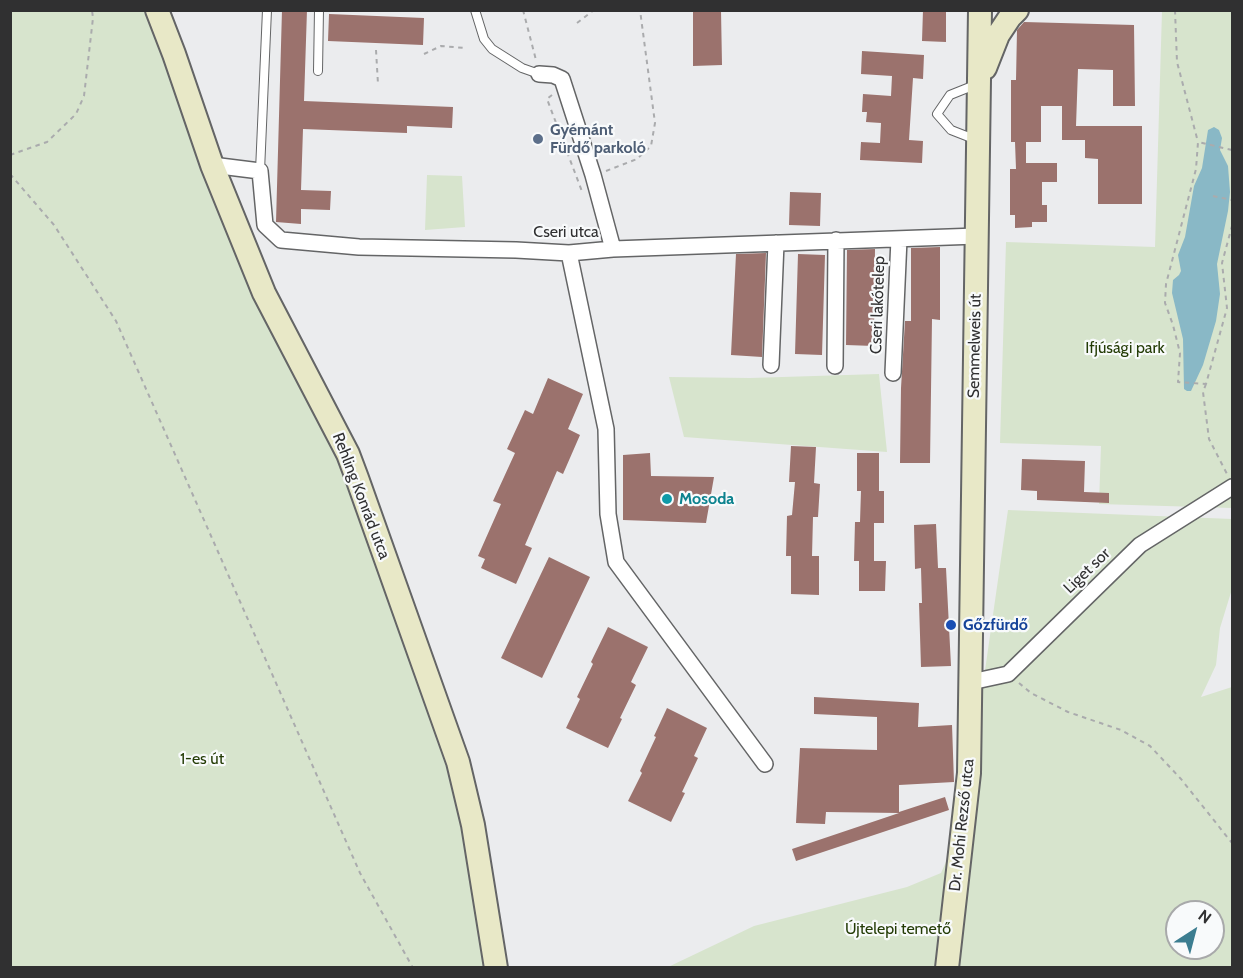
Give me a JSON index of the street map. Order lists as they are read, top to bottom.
{
  "streets": {
    "street": [
      "Cseri utca",
      "Cseri lakótelep",
      "Semmelweis út",
      "Rehling Konrád utca",
      "Liget sor",
      "Dr. Mohi Rezső utca"
    ]
  },
  "crossings": [
    ["Cseri utca", "Cseri lakótelep"],
    ["Cseri utca", "Semmelweis út"],
    ["Semmelweis út", "Dr. Mohi Rezső utca"]
  ],
  "parks": ["Ifjúsági park", "1-es út", "Újtelepi temető"],
  "places": ["Gyémánt Fürdő parkoló", "Mosoda", "Gőzfürdő"],
  "north": "top right"
}
